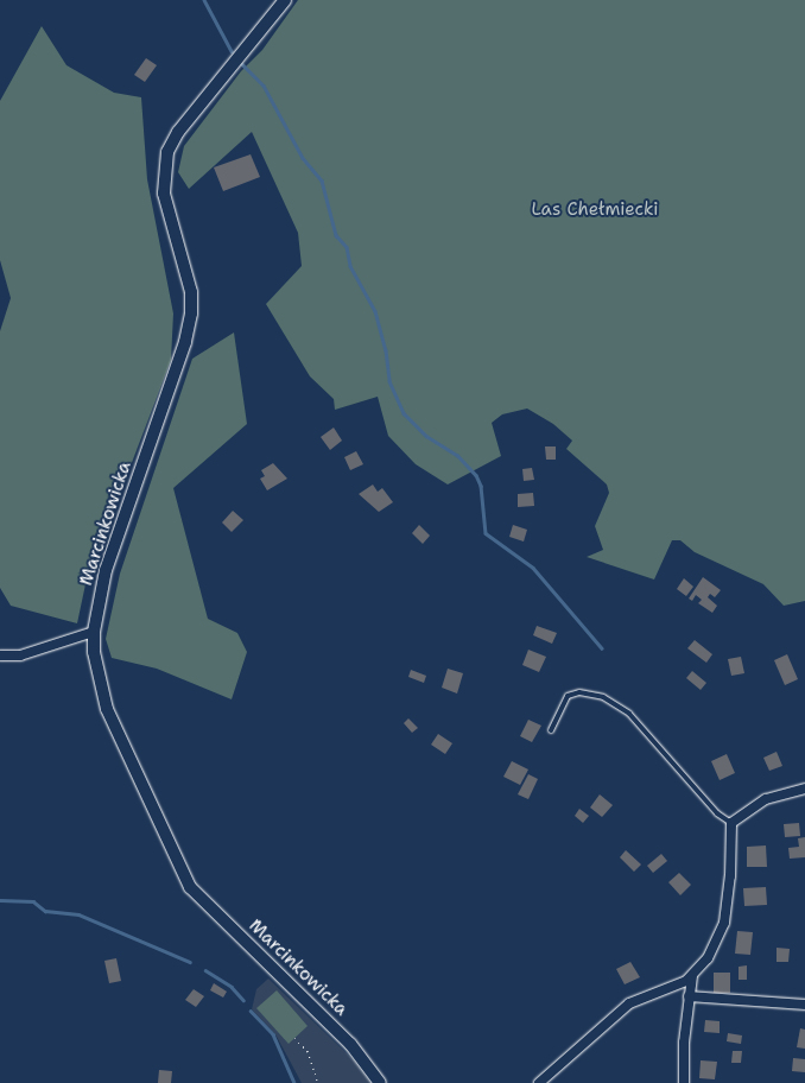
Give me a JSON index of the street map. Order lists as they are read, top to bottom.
{
  "streets": {
    "street": ["Marcinkowicka"]
  },
  "parks": ["Las Chełmiecki"]
}
